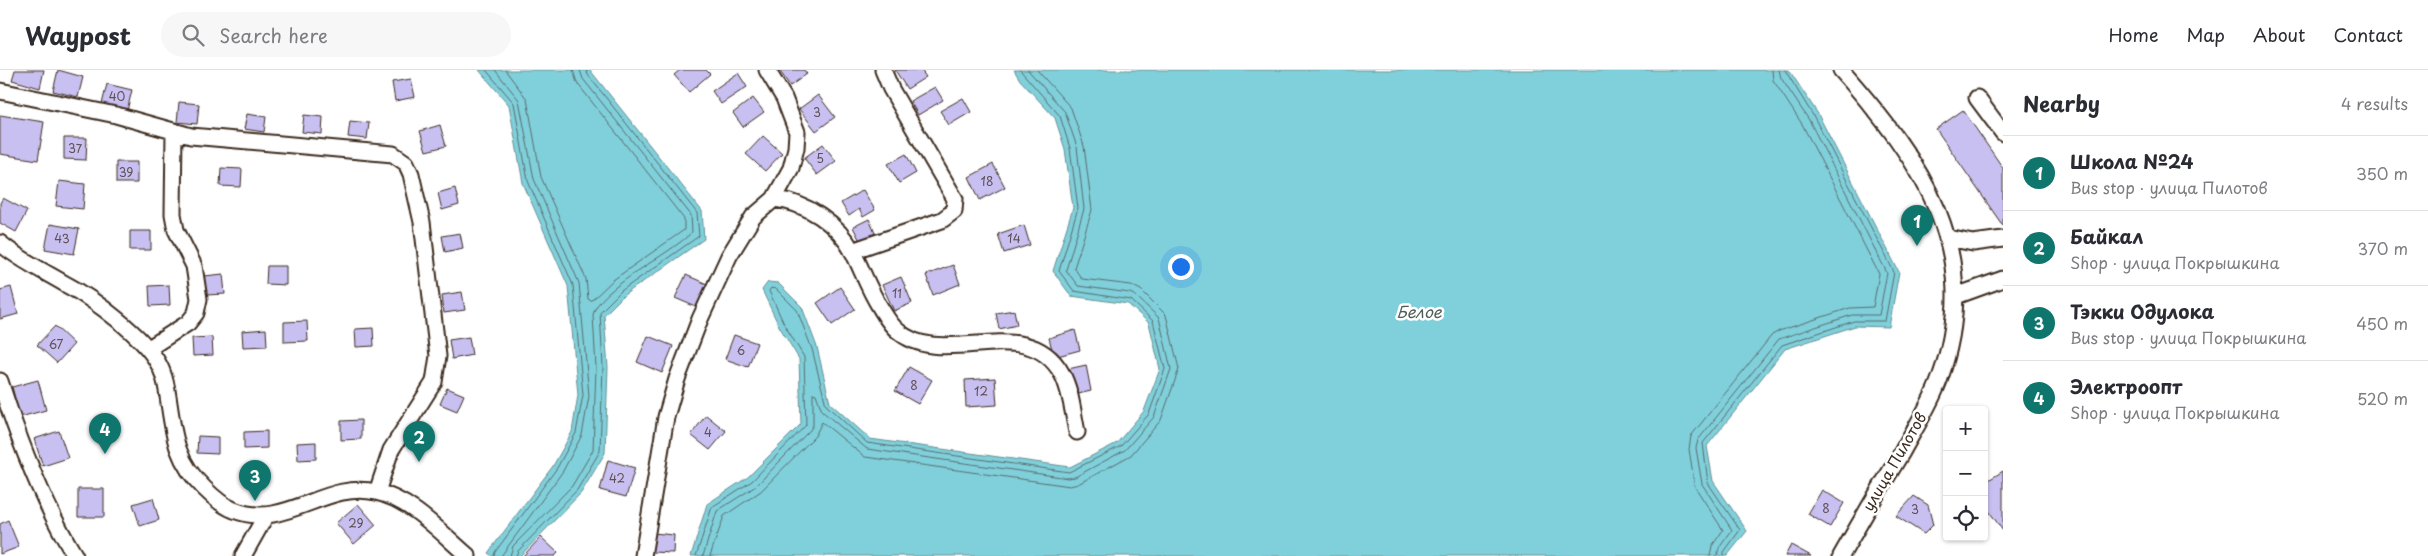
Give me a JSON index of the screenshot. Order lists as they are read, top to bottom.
{
  "streets": {
    "street": ["улица Пилотов"]
  },
  "water": ["Белое"],
  "house_numbers": [
    "40",
    "3",
    "37",
    "5",
    "39",
    "18",
    "43",
    "14",
    "11",
    "67",
    "6",
    "8",
    "12",
    "4",
    "42",
    "8",
    "3",
    "29"
  ],
  "page": {
    "header": "Waypost",
    "search": "Search here",
    "nav": [
      "Home",
      "Map",
      "About",
      "Contact"
    ],
    "heading": ["Nearby", "4 results"],
    "list": [
      {
        "mark": "1",
        "name": "Школа №24",
        "note": "Bus stop · улица Пилотов",
        "value": "350 m"
      },
      {
        "mark": "2",
        "name": "Байкал",
        "note": "Shop · улица Покрышкина",
        "value": "370 m"
      },
      {
        "mark": "3",
        "name": "Тэкки Одулока",
        "note": "Bus stop · улица Покрышкина",
        "value": "450 m"
      },
      {
        "mark": "4",
        "name": "Электроопт",
        "note": "Shop · улица Покрышкина",
        "value": "520 m"
      }
    ],
    "pins": [
      "1",
      "4",
      "2",
      "3"
    ],
    "map_buttons": ["+", "−"]
  }
}
